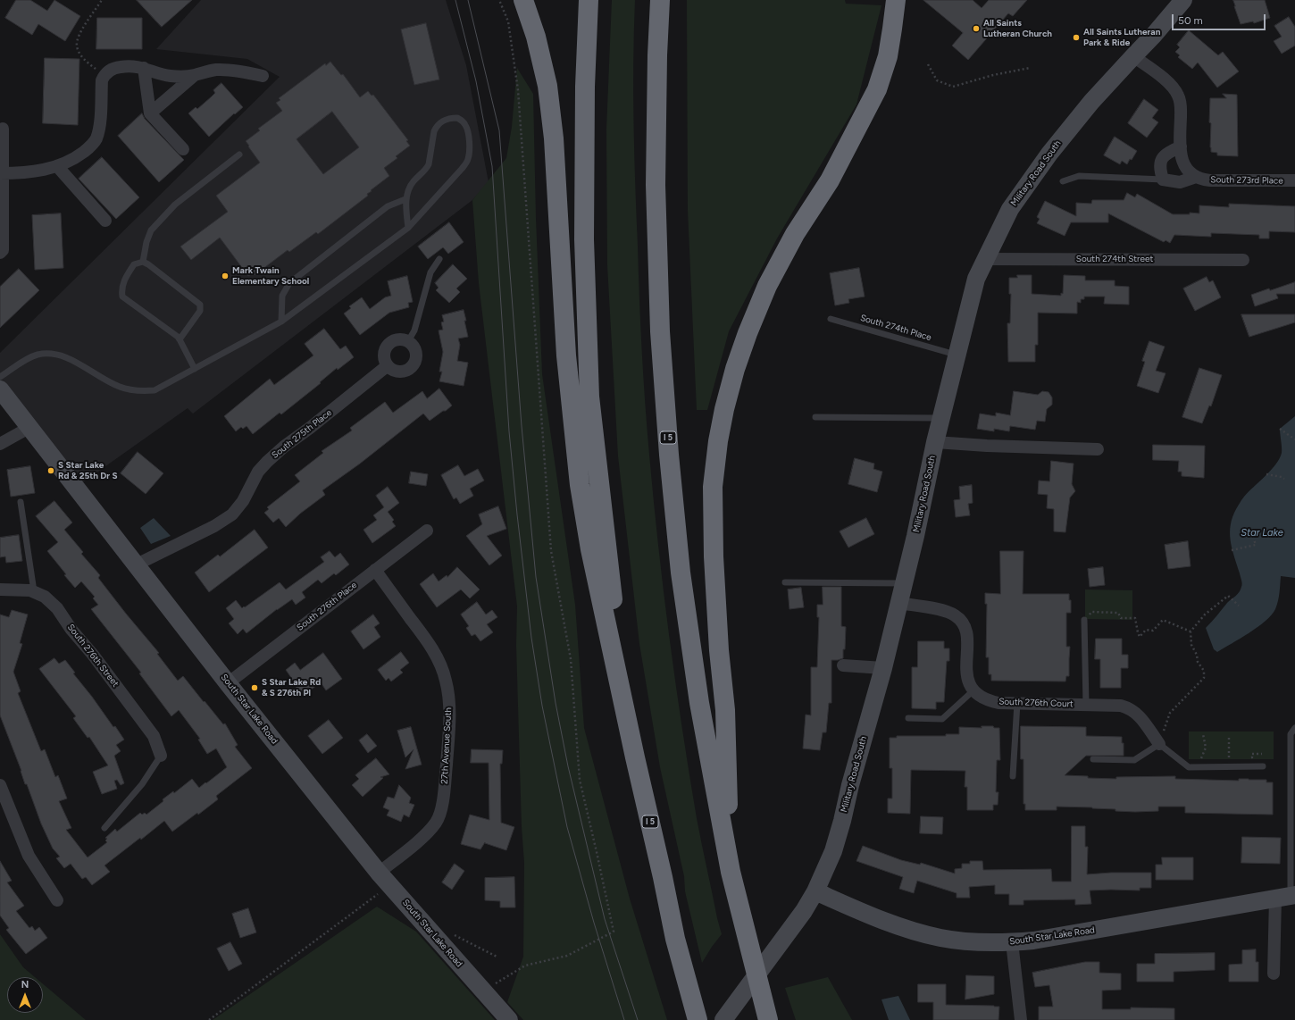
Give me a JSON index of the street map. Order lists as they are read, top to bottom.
{
  "streets": {
    "highway": ["I 5"],
    "street": [
      "Military Road South",
      "South 273rd Place",
      "South 274th Street",
      "South 275th Place",
      "South 276th Place",
      "South 276th Street",
      "South 276th Court",
      "South Star Lake Road",
      "27th Avenue South"
    ],
    "lane": ["South 274th Place"]
  },
  "crossings": [
    ["Military Road South", "South 274th Street"],
    ["Military Road South", "South 274th Place"],
    ["Military Road South", "South Star Lake Road"],
    ["South 275th Place", "South Star Lake Road"],
    ["South 276th Place", "South Star Lake Road"],
    ["South 276th Place", "27th Avenue South"],
    ["South Star Lake Road", "27th Avenue South"]
  ],
  "water": ["Star Lake"],
  "places": [
    "All Saints Lutheran Church",
    "All Saints Lutheran Park & Ride",
    "Mark Twain Elementary School",
    "S Star Lake Rd & 25th Dr S",
    "S Star Lake Rd & S 276th Pl"
  ],
  "scale_bar": "50 m",
  "north": "top"
}
